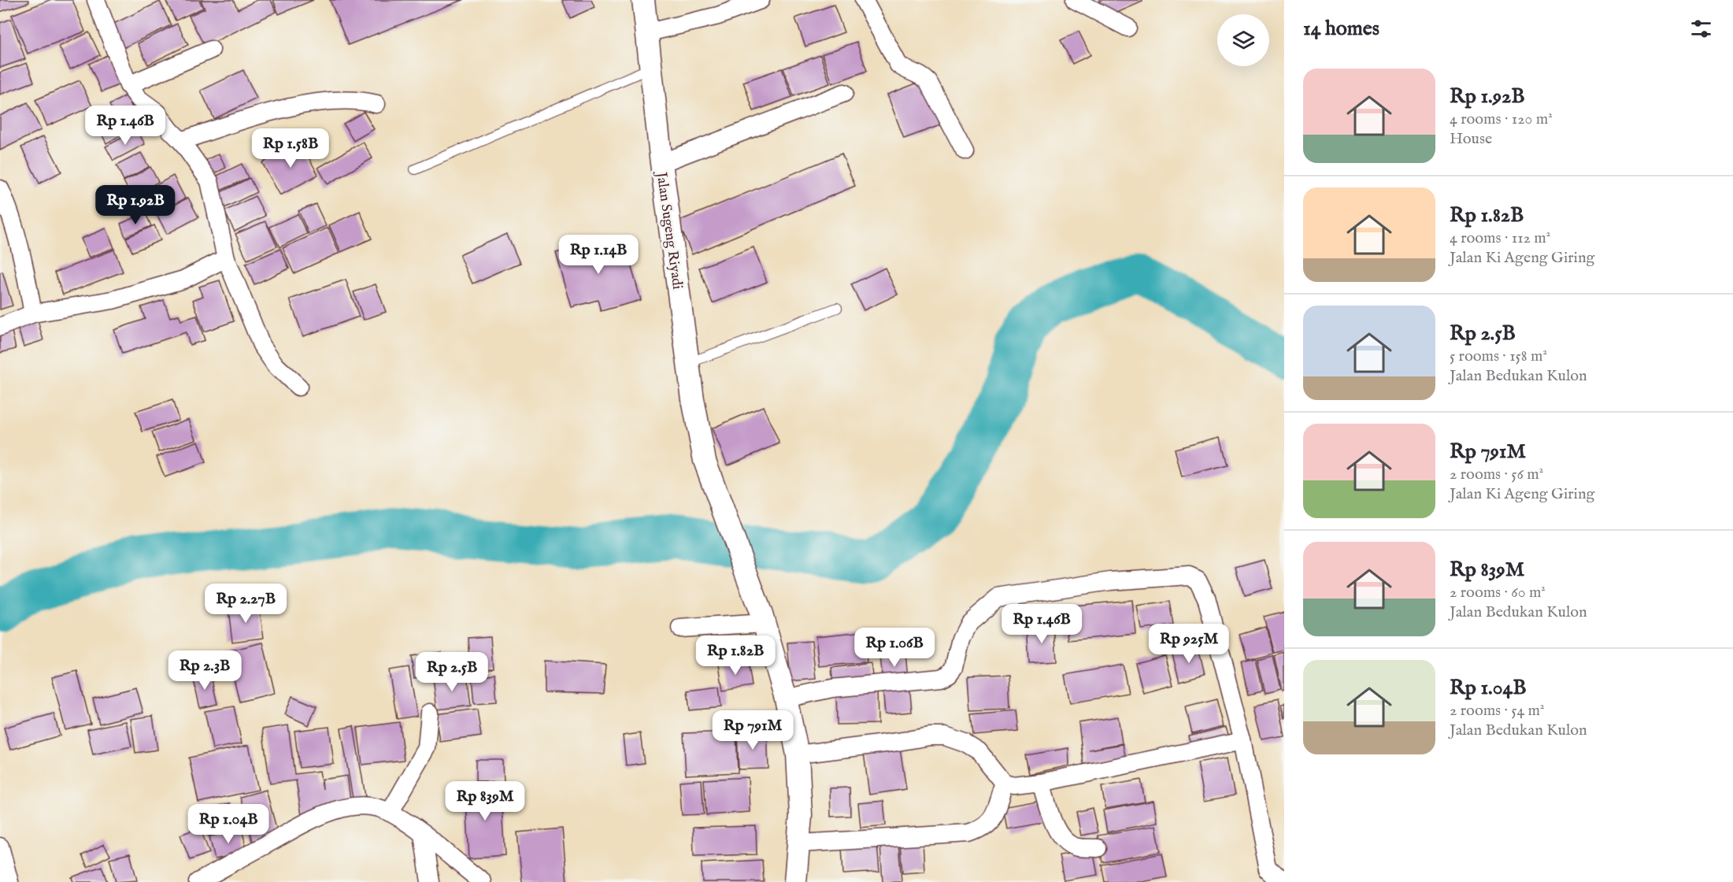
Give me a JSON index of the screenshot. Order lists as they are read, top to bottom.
{
  "streets": {
    "street": ["Jalan Sugeng Riyadi"]
  },
  "page": {
    "heading": "14 homes",
    "list": [
      {
        "name": "Rp 1.92B",
        "note": "4 rooms · 120 m² · House"
      },
      {
        "name": "Rp 1.82B",
        "note": "4 rooms · 112 m² · Jalan Ki Ageng Giring"
      },
      {
        "name": "Rp 2.5B",
        "note": "5 rooms · 158 m² · Jalan Bedukan Kulon"
      },
      {
        "name": "Rp 791M",
        "note": "2 rooms · 56 m² · Jalan Ki Ageng Giring"
      },
      {
        "name": "Rp 839M",
        "note": "2 rooms · 60 m² · Jalan Bedukan Kulon"
      },
      {
        "name": "Rp 1.04B",
        "note": "2 rooms · 54 m² · Jalan Bedukan Kulon"
      }
    ],
    "price": [
      "Rp 1.46B",
      "Rp 1.58B",
      "Rp 1.92B",
      "Rp 1.14B",
      "Rp 2.27B",
      "Rp 1.46B",
      "Rp 925M",
      "Rp 1.06B",
      "Rp 1.82B",
      "Rp 2.3B",
      "Rp 2.5B",
      "Rp 791M",
      "Rp 839M",
      "Rp 1.04B"
    ]
  }
}
